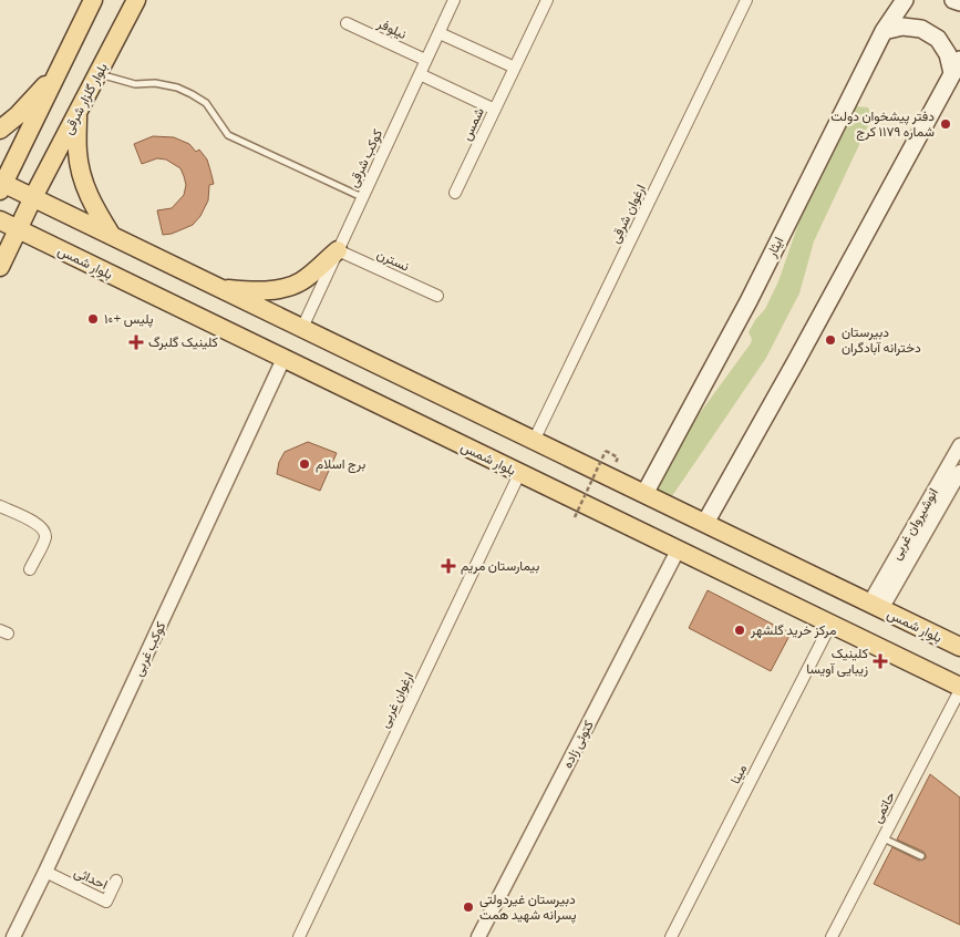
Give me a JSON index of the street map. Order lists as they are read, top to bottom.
{
  "streets": {
    "main road": ["بلوار گلزار شرقی", "ایثار", "بلوار شمس"],
    "street": [
      "نیلوفر",
      "شمس",
      "کوکب شرقی",
      "ارغوان شرقی",
      "نسترن",
      "انوشیروان غربی",
      "کوکب غربی",
      "ارغوان غربی",
      "کتوئی زاده",
      "مینا",
      "حاتمی",
      "احداثی"
    ]
  },
  "crossings": [
    ["نیلوفر", "کوکب شرقی"],
    ["بلوار گلزار شرقی", "بلوار شمس"],
    ["کوکب شرقی", "نسترن"],
    ["کوکب شرقی", "بلوار شمس"],
    ["ارغوان شرقی", "بلوار شمس"],
    ["ایثار", "بلوار شمس"],
    ["بلوار شمس", "انوشیروان غربی"],
    ["بلوار شمس", "کوکب غربی"],
    ["بلوار شمس", "ارغوان غربی"],
    ["بلوار شمس", "کتوئی زاده"],
    ["بلوار شمس", "مینا"],
    ["بلوار شمس", "حاتمی"],
    ["کوکب غربی", "احداثی"]
  ],
  "places": {
    "other": [
      "دفتر پیشخوان دولت شماره ۱۱۷۹ کرج",
      "پلیس +۱۰",
      "دبيرستان دخترانه آبادگران",
      "برج اسلام",
      "مرکز خرید گلشهر",
      "دبیرستان غیردولتی پسرانه شهید همت"
    ],
    "health": ["کلینیک گلبرگ", "بیمارستان مریم", "کلینیک زیبایی آویسا"]
  }
}
